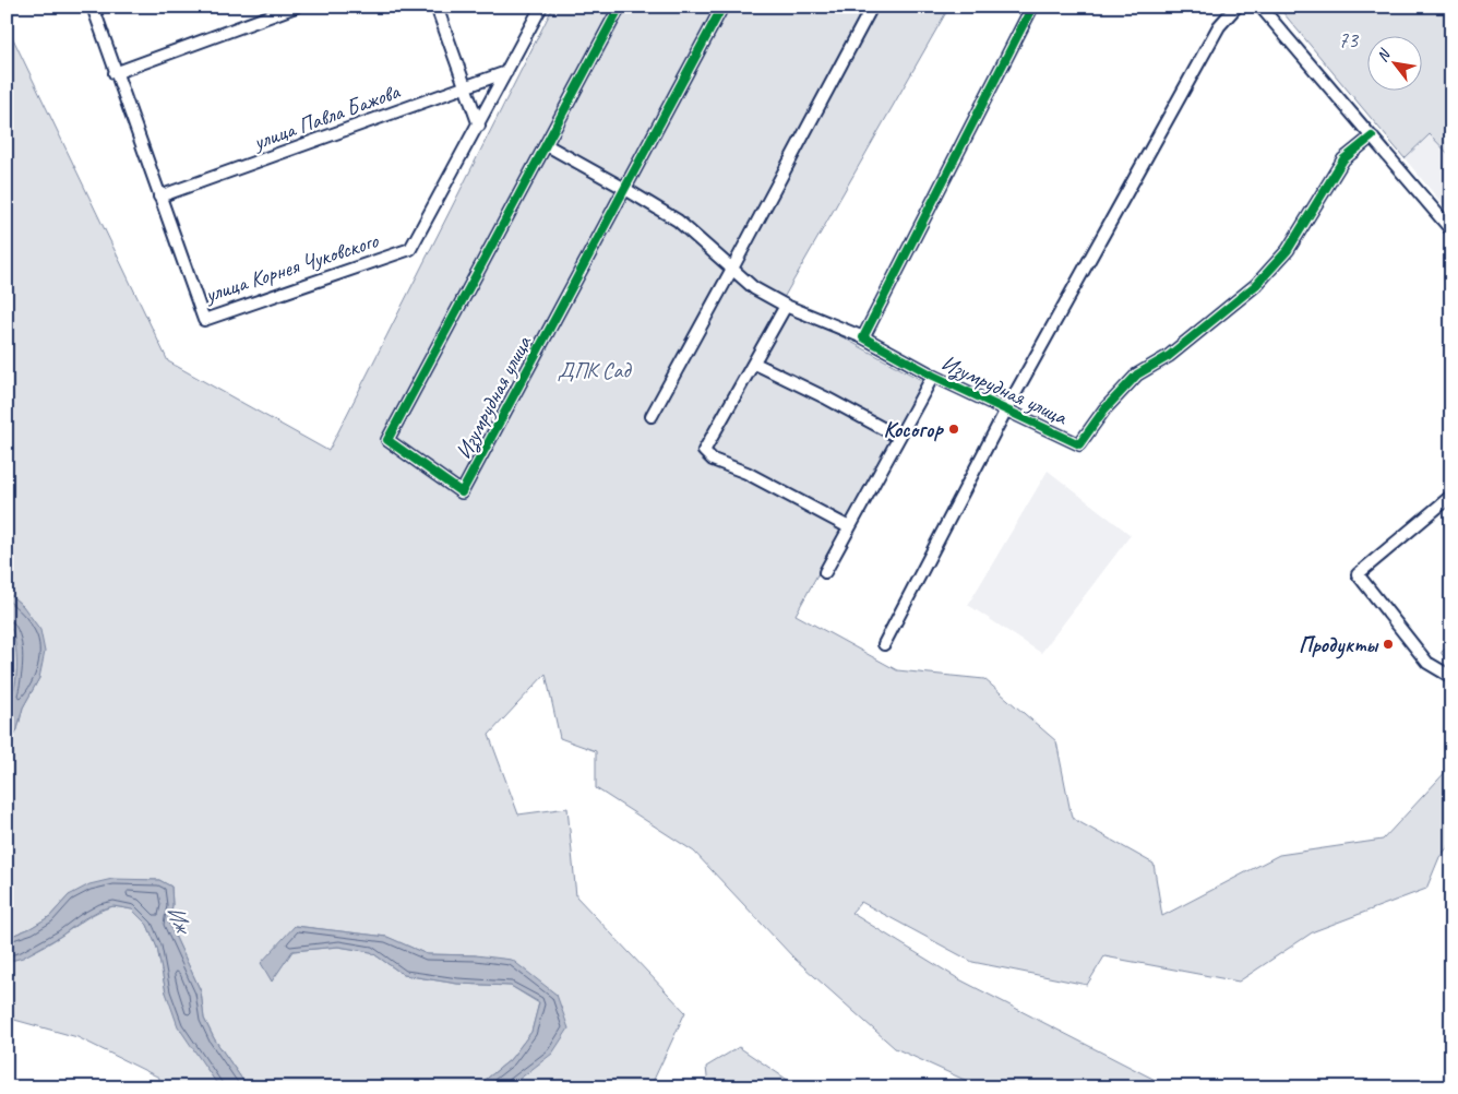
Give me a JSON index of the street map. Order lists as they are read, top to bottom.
{
  "streets": {
    "street": ["улица Павла Бажова", "улица Корнея Чуковского", "Изумрудная улица"]
  },
  "crossings": [
    ["улица Павла Бажова", "улица Корнея Чуковского"]
  ],
  "water": ["Иж"],
  "parks": ["73", "ДПК Сад"],
  "places": ["Косогор", "Продукты"],
  "north": "top left"
}
